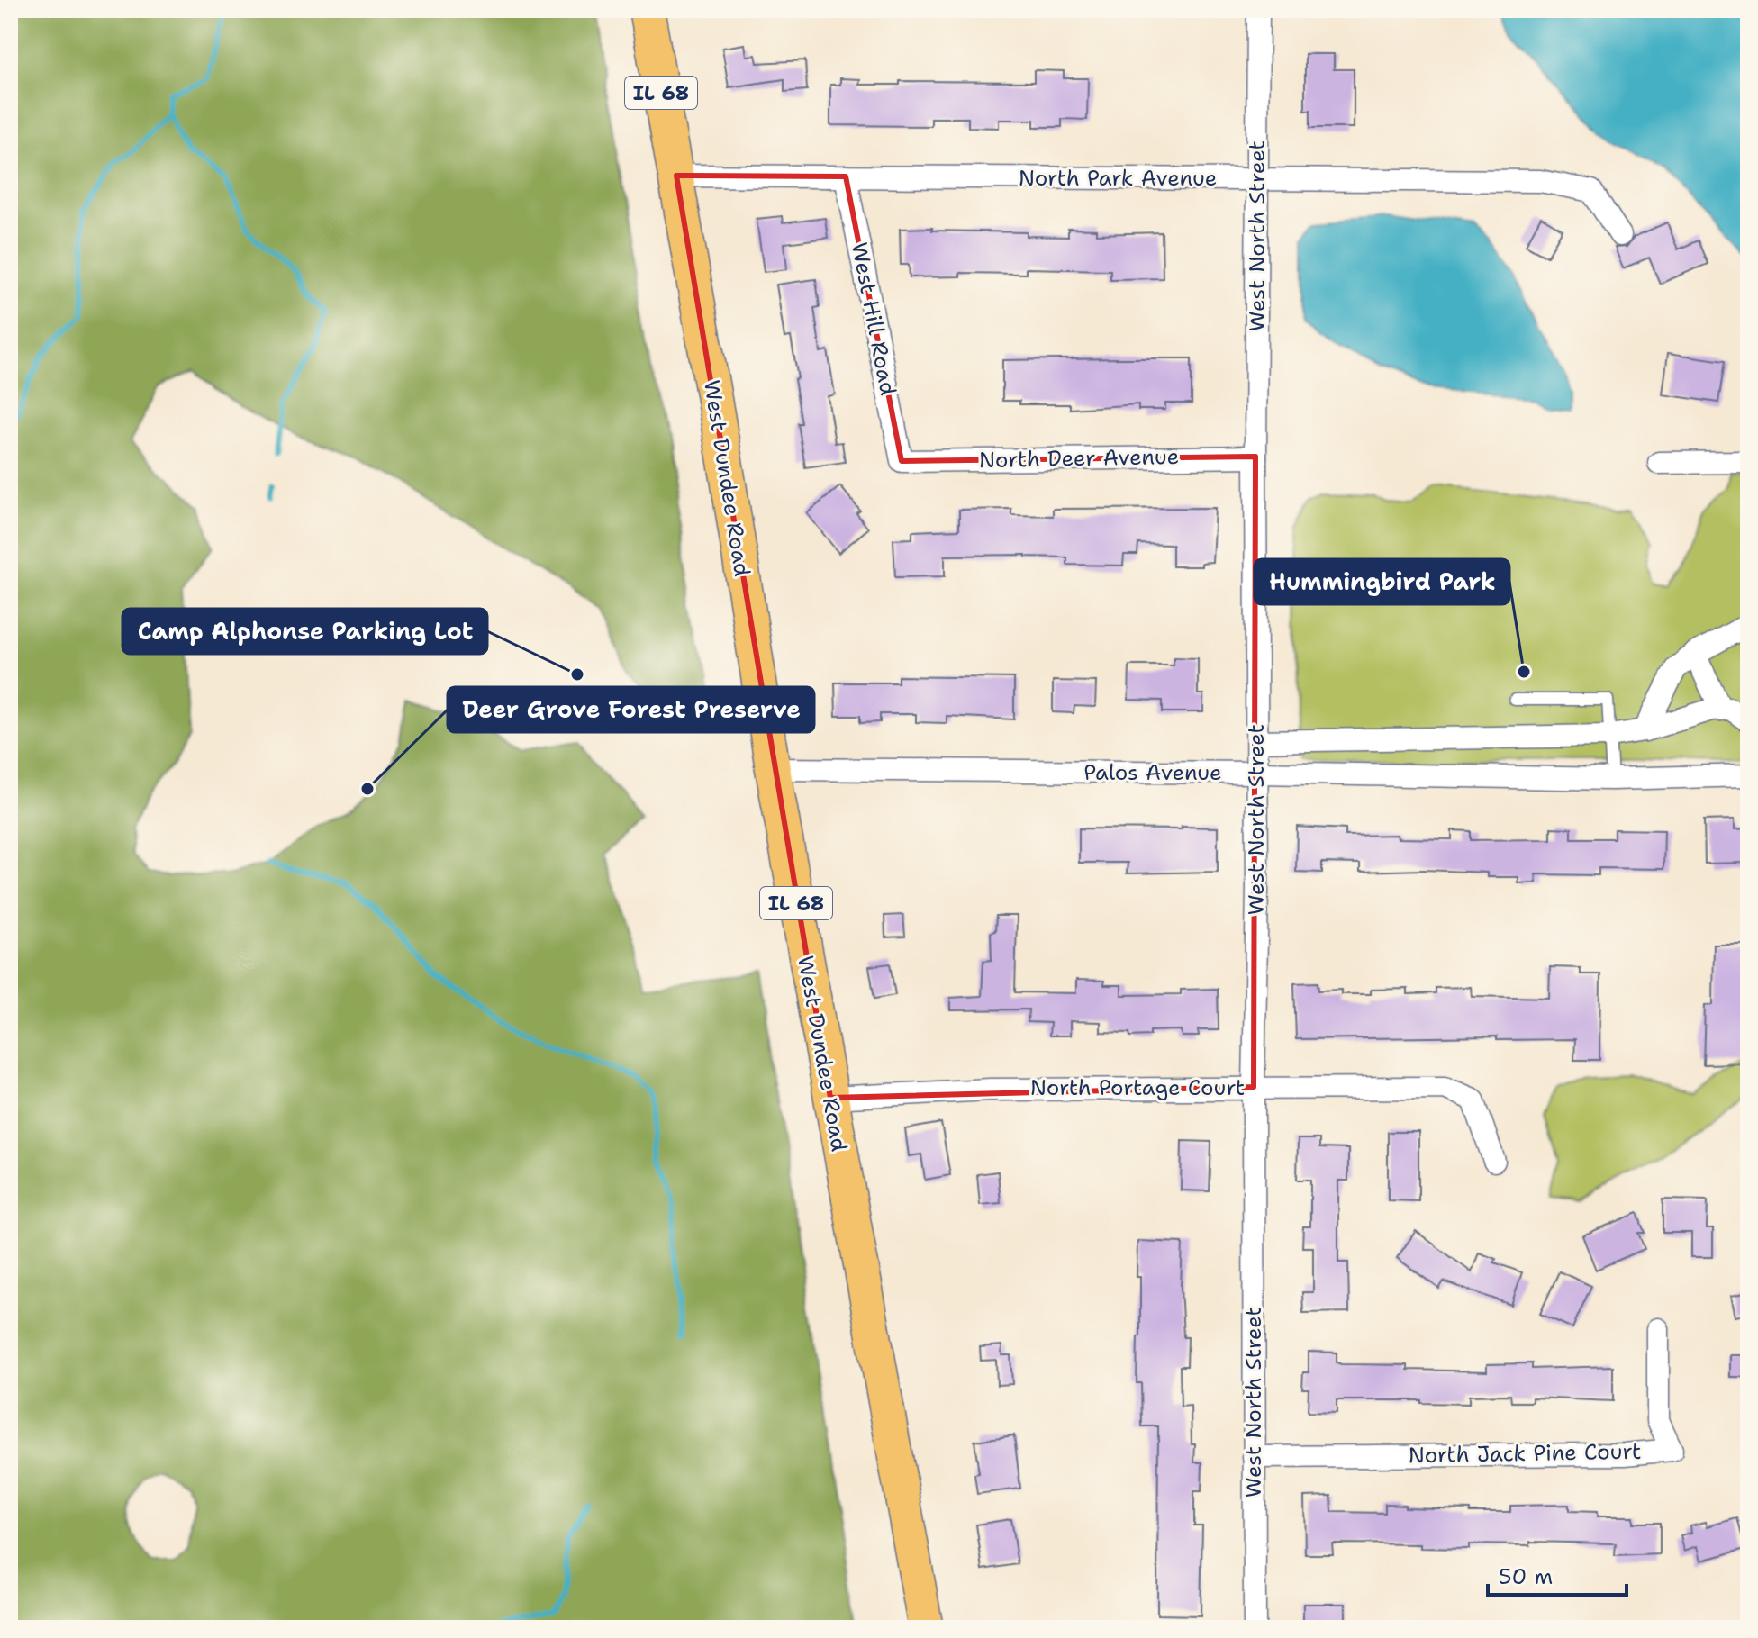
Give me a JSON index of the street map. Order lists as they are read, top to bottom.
{
  "streets": {
    "main road": ["IL 68", "West Dundee Road"],
    "street": [
      "North Park Avenue",
      "West North Street",
      "West Hill Road",
      "North Deer Avenue",
      "Palos Avenue",
      "North Portage Court",
      "North Jack Pine Court"
    ]
  },
  "crossings": [
    ["North Park Avenue", "West North Street"],
    ["North Park Avenue", "West Hill Road"],
    ["North Park Avenue", "West Dundee Road"],
    ["West North Street", "North Deer Avenue"],
    ["West North Street", "Palos Avenue"],
    ["West North Street", "North Portage Court"],
    ["West North Street", "North Jack Pine Court"],
    ["West Hill Road", "North Deer Avenue"],
    ["West Dundee Road", "Palos Avenue"],
    ["West Dundee Road", "North Portage Court"]
  ],
  "places": ["Hummingbird Park", "Camp Alphonse Parking Lot", "Deer Grove Forest Preserve"],
  "scale_bar": "50 m"
}
